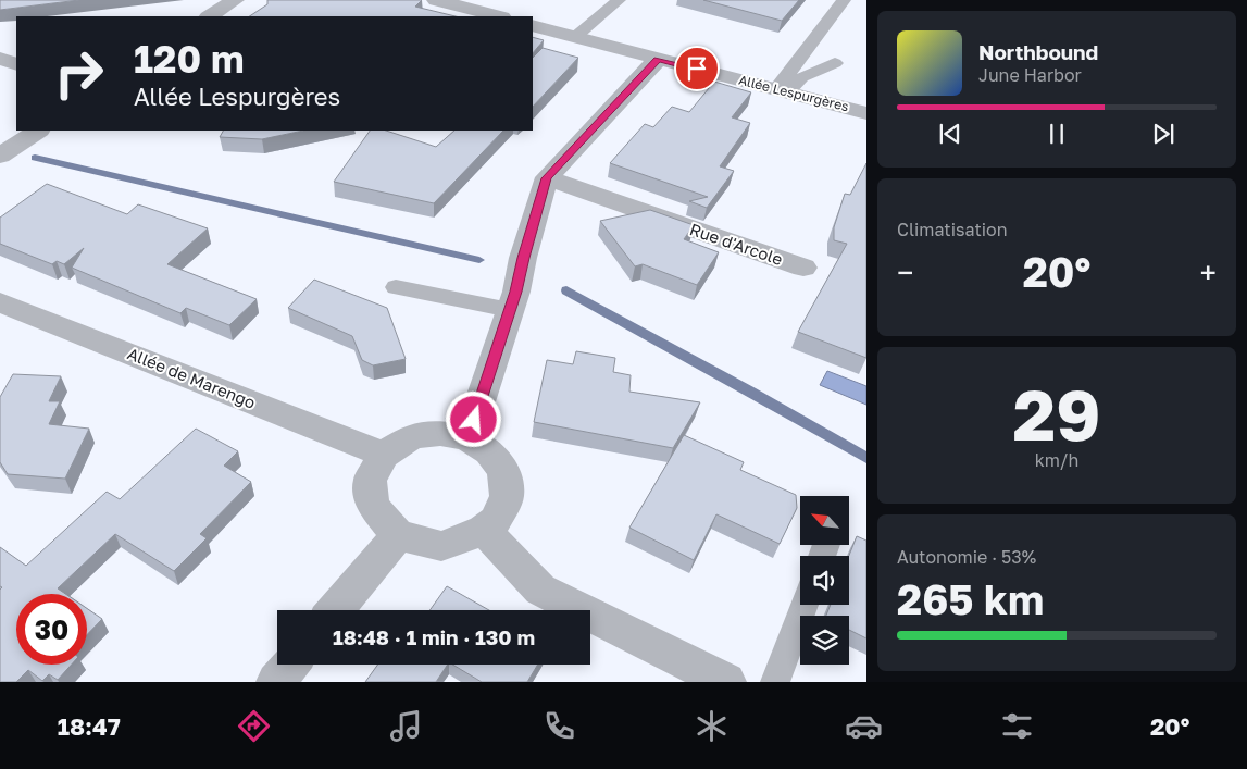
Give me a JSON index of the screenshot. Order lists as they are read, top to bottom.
{
  "streets": {
    "street": ["Allée Lespurgères", "Rue d'Arcole", "Allée de Marengo"]
  },
  "north": "top left",
  "page": {
    "turn": ["120 m", "Allée Lespurgères"],
    "song": ["Northbound", "June Harbor"],
    "tile": [
      "Climatisation",
      ["29", "km/h"],
      ["Autonomie · 53%", "265 km"]
    ],
    "heat": ["−", "20°", "+"],
    "limit": "30",
    "trip": "18:48 · 1 min · 130 m",
    "tabs": ["18:47", "20°"]
  }
}
